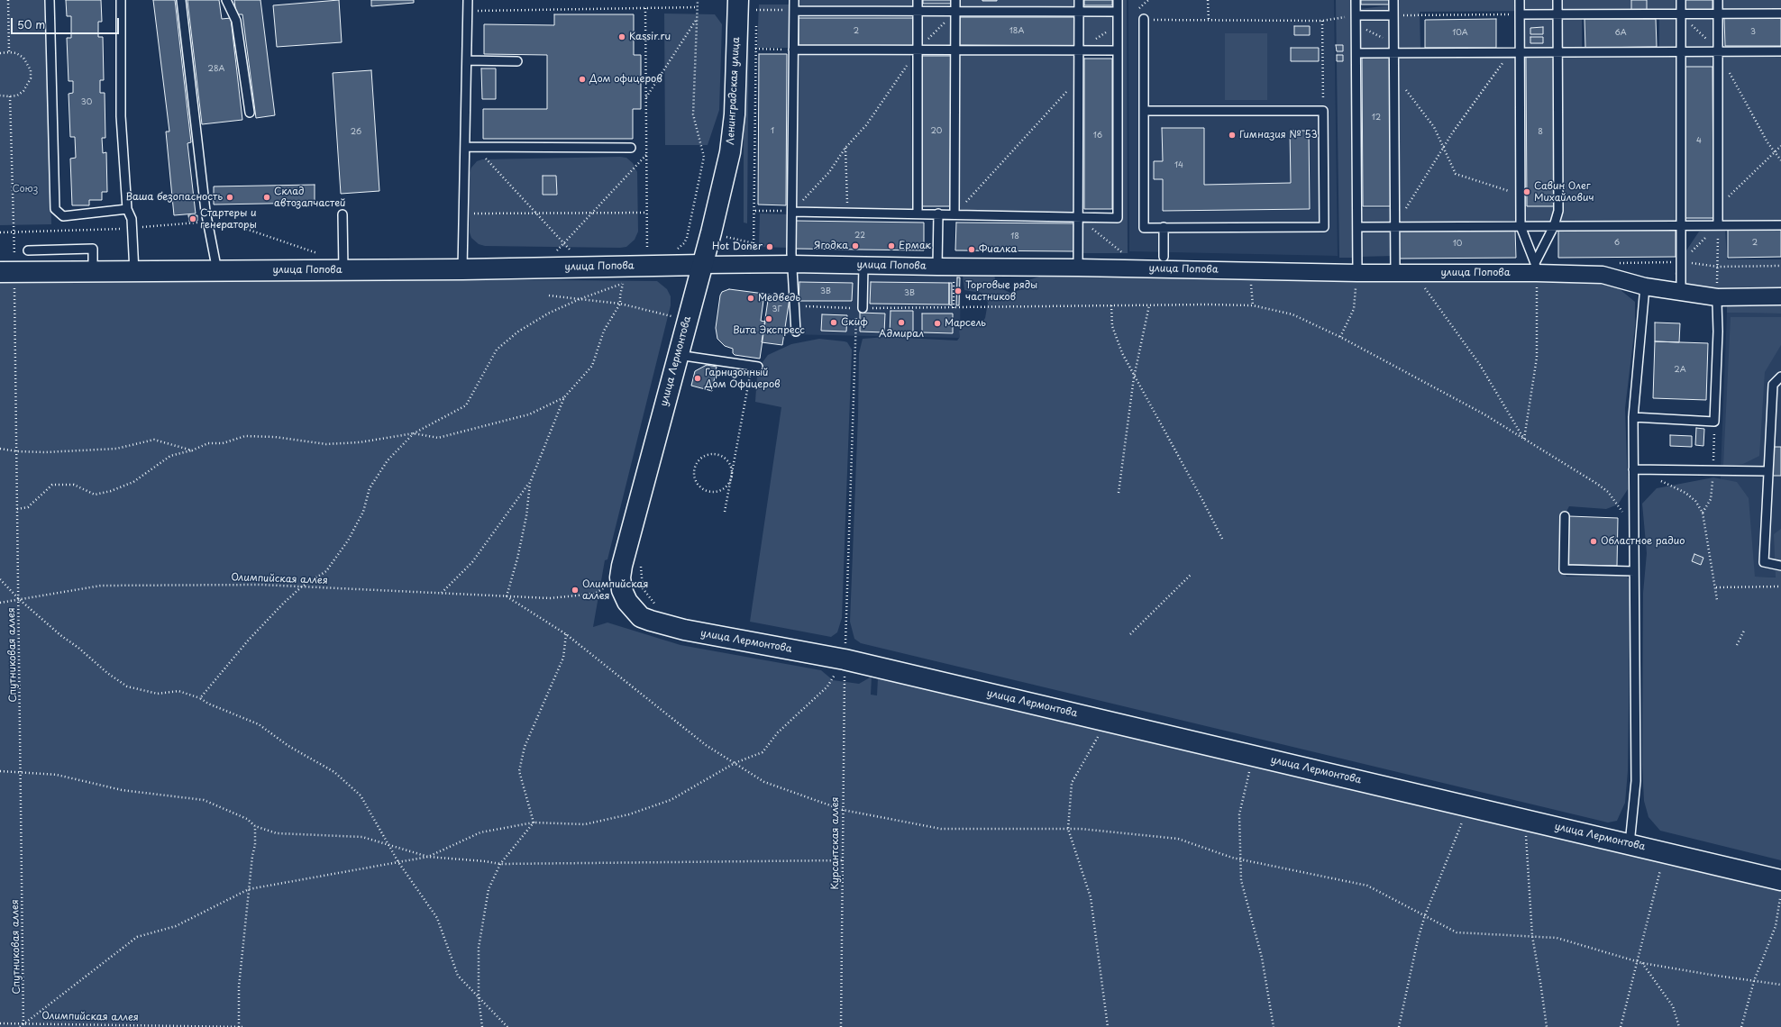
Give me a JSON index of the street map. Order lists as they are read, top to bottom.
{
  "streets": {
    "main road": ["Ленинградская улица", "улица Попова", "улица Лермонтова"],
    "path": ["Олимпийская аллея", "Спутниковая аллея", "Курсантская аллея"]
  },
  "crossings": [
    ["Ленинградская улица", "улица Попова"],
    ["Ленинградская улица", "улица Лермонтова"],
    ["улица Попова", "улица Лермонтова"],
    ["улица Попова", "Спутниковая аллея"],
    ["улица Лермонтова", "Олимпийская аллея"],
    ["улица Лермонтова", "Курсантская аллея"],
    ["Олимпийская аллея", "Спутниковая аллея"]
  ],
  "parks": ["Союз"],
  "places": [
    "Kassir.ru",
    "Дом офицеров",
    "Гимназия № 53",
    "Савин Олег Михайлович",
    "Ваша безопасность",
    "Склад автозапчастей",
    "Стартеры и генераторы",
    "Ягодка",
    "Ермак",
    "Hot Doner",
    "Фиалка",
    "Торговые ряды частников",
    "Медведь",
    "Вита Экспресс",
    "Скиф",
    "Адмирал",
    "Марсель",
    "Гарнизонный Дом Офицеров",
    "Областное радио",
    "Олимпийская аллея"
  ],
  "house_numbers": [
    "2",
    "18А",
    "3",
    "10А",
    "6А",
    "28А",
    "30",
    "12",
    "1",
    "20",
    "26",
    "8",
    "16",
    "4",
    "14",
    "22",
    "18",
    "6",
    "2",
    "10",
    "3В",
    "3В",
    "3Г",
    "2А"
  ],
  "scale_bar": "50 m"
}
